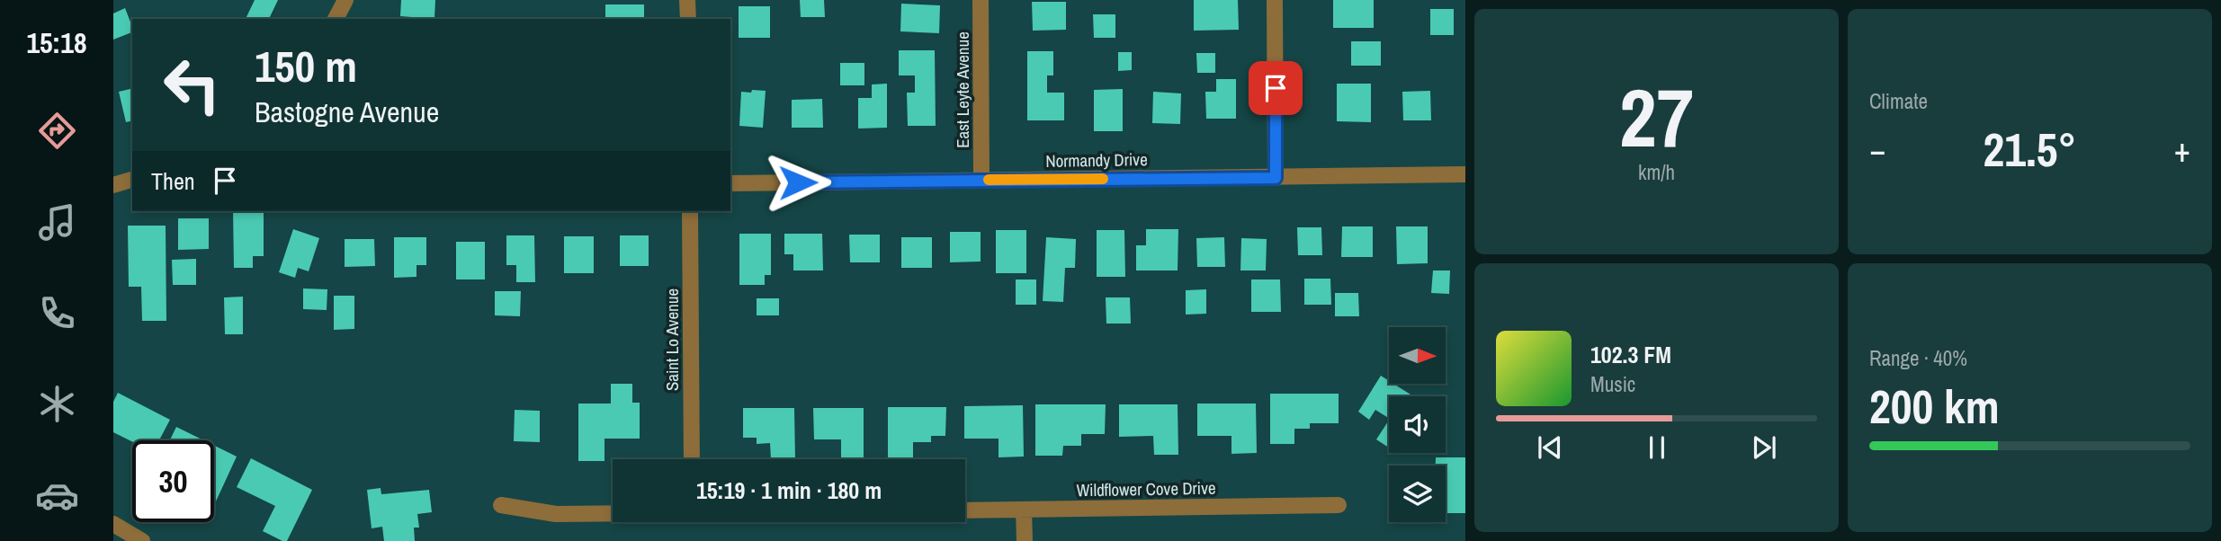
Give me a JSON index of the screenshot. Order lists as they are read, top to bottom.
{
  "streets": {
    "street": [
      "East Leyte Avenue",
      "Normandy Drive",
      "Saint Lo Avenue",
      "Wildflower Cove Drive"
    ]
  },
  "crossings": [
    ["East Leyte Avenue", "Normandy Drive"]
  ],
  "north": "right",
  "page": {
    "tabs": "15:18",
    "tile": [
      ["27", "km/h"],
      "Climate",
      ["Range · 40%", "200 km"]
    ],
    "turn": ["150 m", "Bastogne Avenue"],
    "heat": ["−", "21.5°", "+"],
    "then": "Then",
    "song": ["102.3 FM", "Music"],
    "limit": "30",
    "trip": "15:19 · 1 min · 180 m"
  }
}
